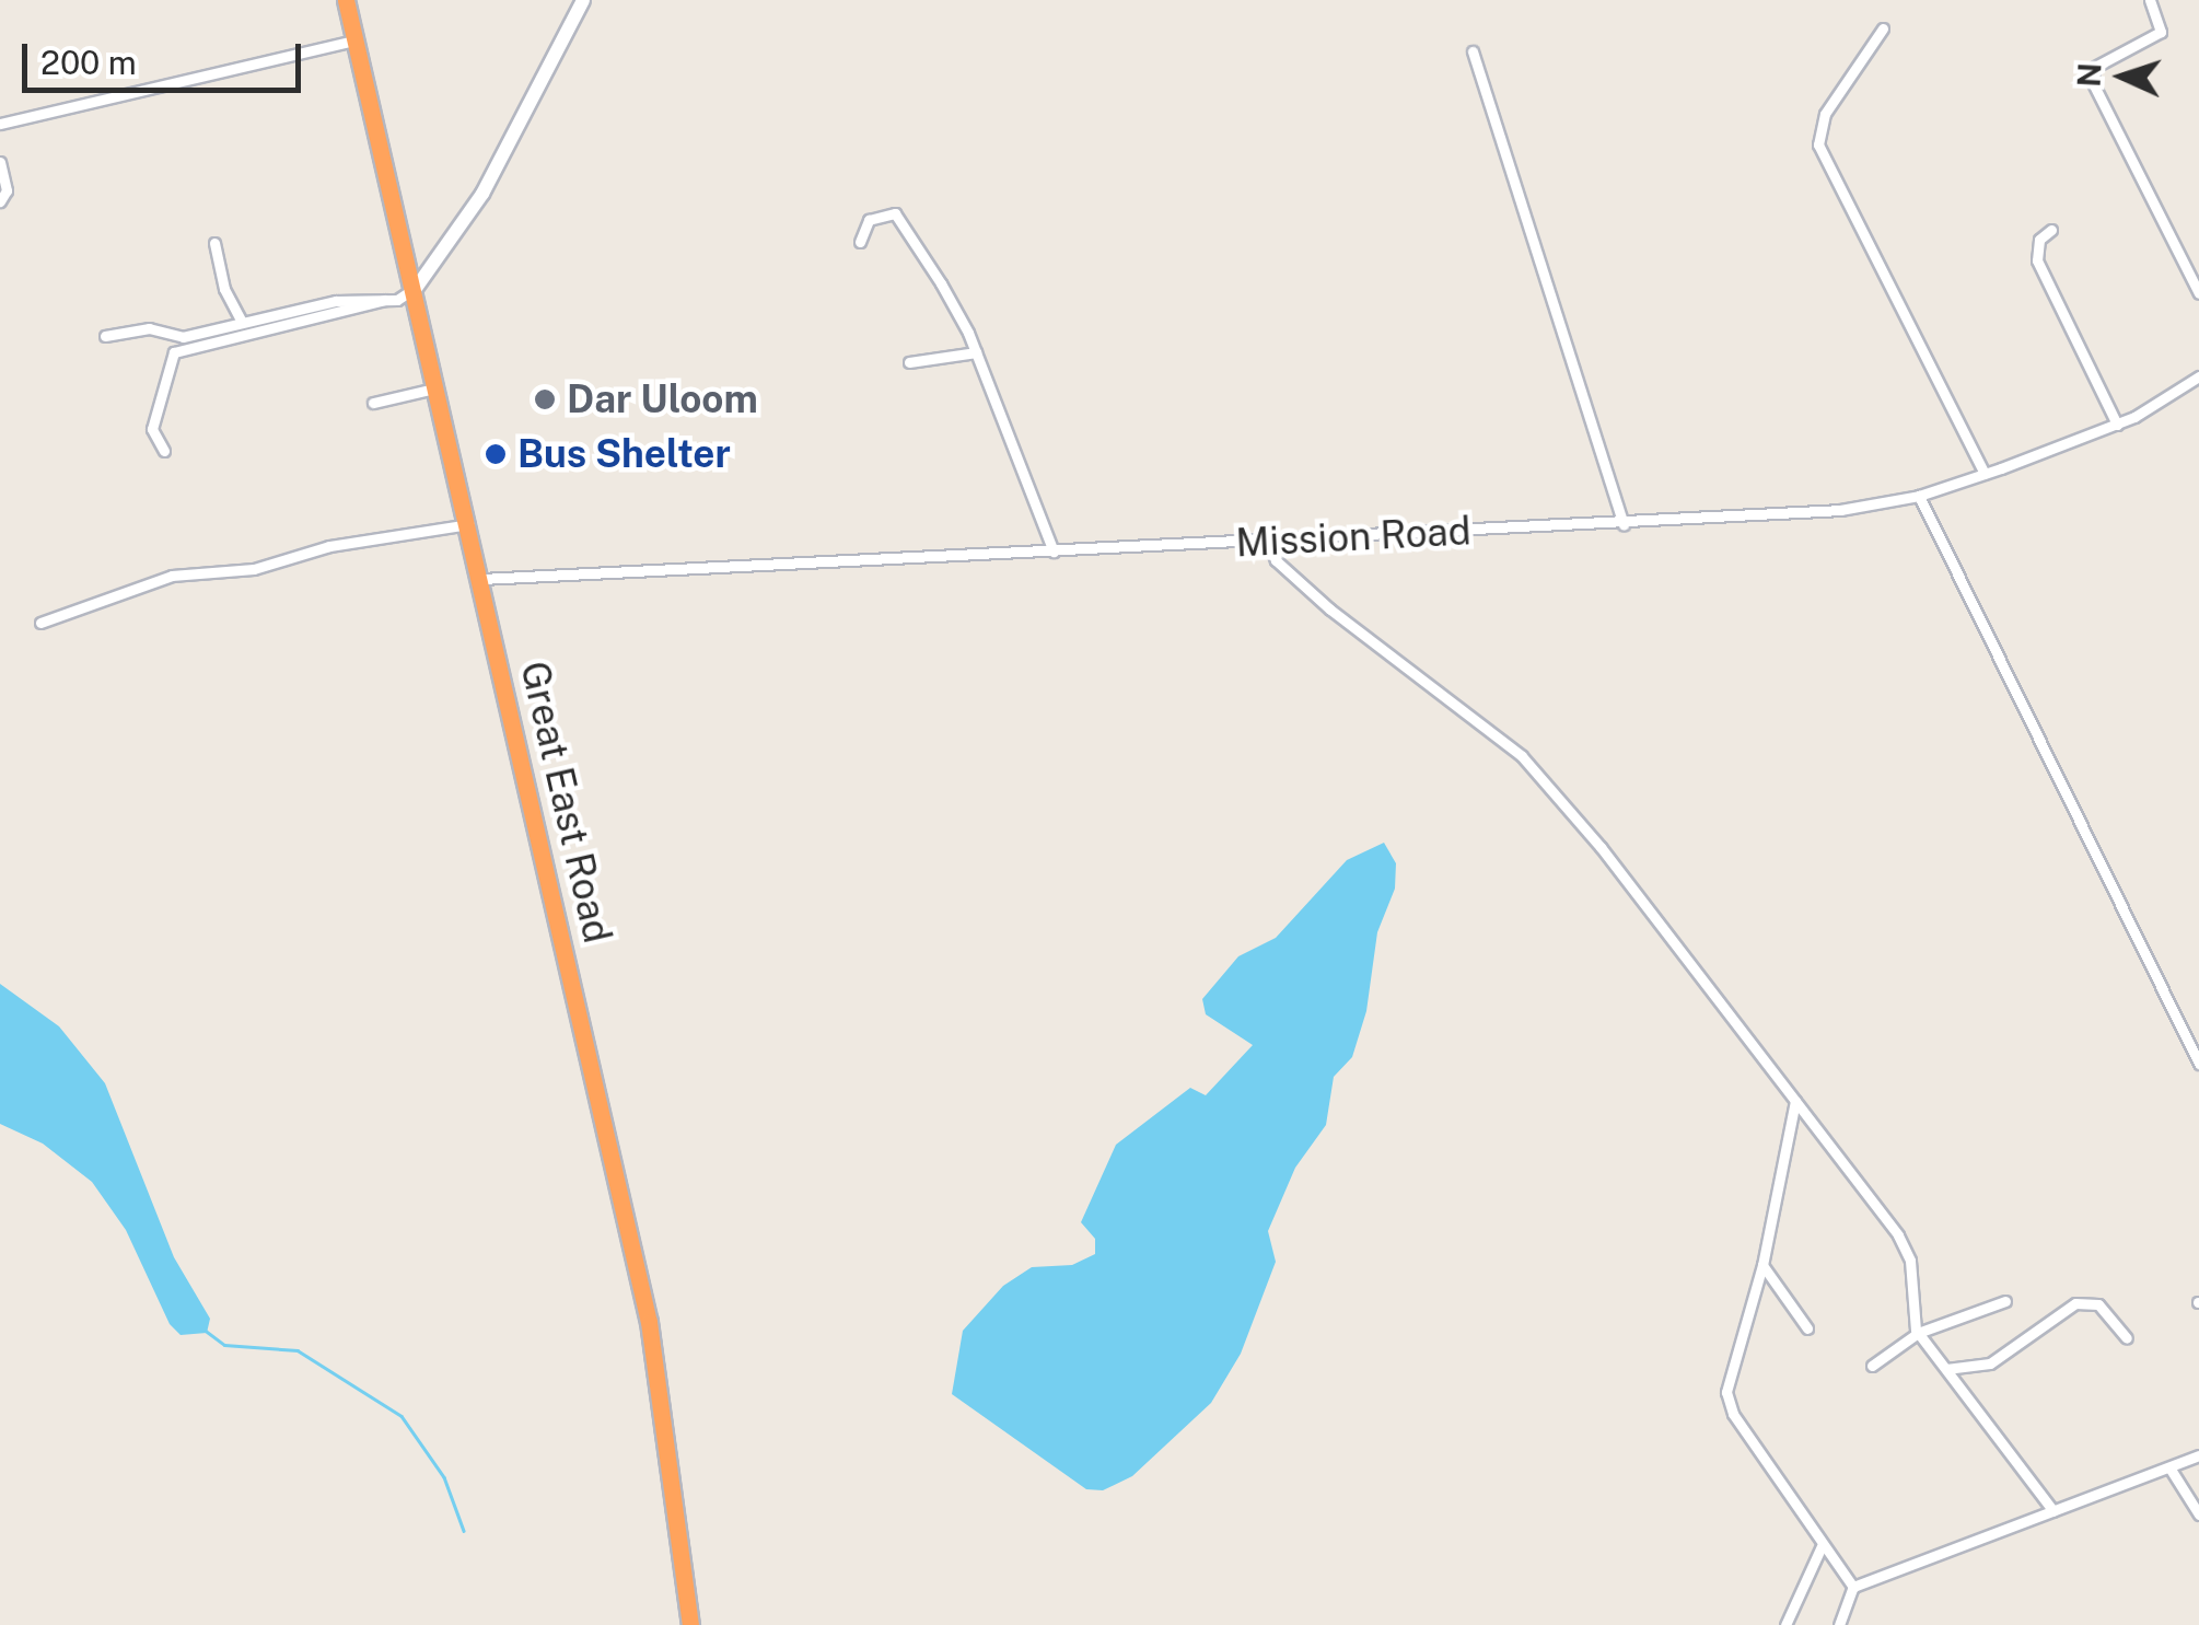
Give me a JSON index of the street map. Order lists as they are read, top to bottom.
{
  "streets": {
    "highway": ["Great East Road"],
    "street": ["Mission Road"]
  },
  "crossings": [
    ["Mission Road", "Great East Road"]
  ],
  "places": ["Dar Uloom", "Bus Shelter"],
  "scale_bar": "200 m",
  "north": "left"
}
